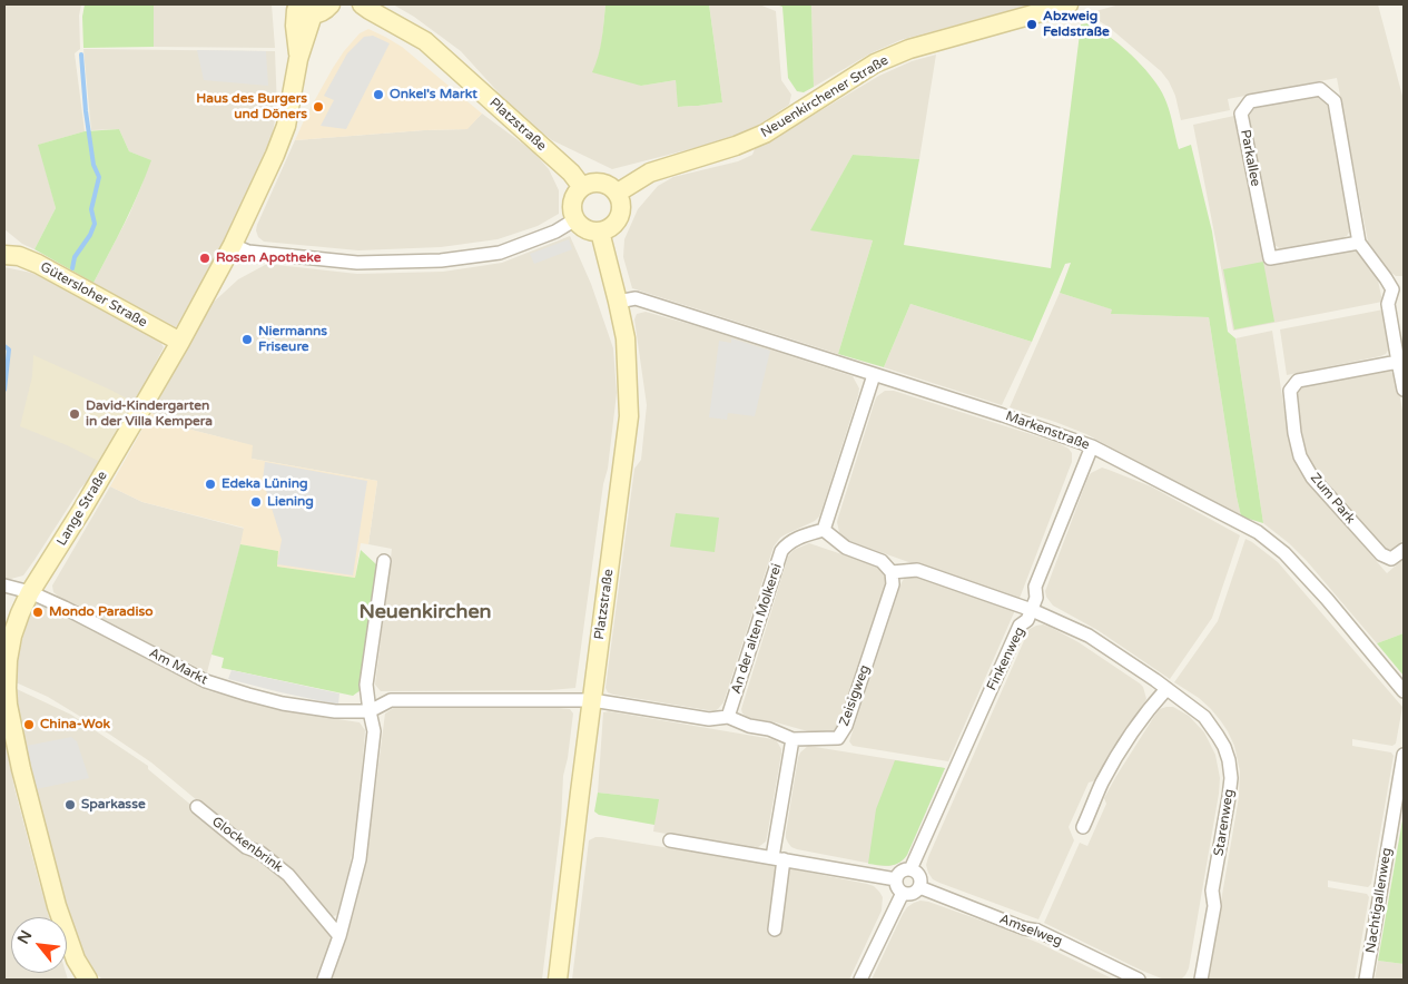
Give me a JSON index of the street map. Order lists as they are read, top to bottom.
{
  "streets": {
    "street": [
      "Neuenkirchener Straße",
      "Platzstraße",
      "Parkallee",
      "Gütersloher Straße",
      "Markenstraße",
      "Zum Park",
      "Lange Straße",
      "An der alten Molkerei",
      "Finkenweg",
      "Am Markt",
      "Zeisigweg",
      "Starenweg",
      "Glockenbrink",
      "Nachtigallenweg",
      "Amselweg"
    ]
  },
  "crossings": [
    ["Neuenkirchener Straße", "Platzstraße"],
    ["Platzstraße", "Markenstraße"],
    ["Platzstraße", "Am Markt"],
    ["Platzstraße", "Zeisigweg"],
    ["Gütersloher Straße", "Lange Straße"],
    ["Markenstraße", "Finkenweg"],
    ["Lange Straße", "Am Markt"],
    ["An der alten Molkerei", "Zeisigweg"],
    ["Finkenweg", "Starenweg"],
    ["Finkenweg", "Amselweg"],
    ["Am Markt", "Zeisigweg"]
  ],
  "districts": ["Neuenkirchen"],
  "places": [
    "Abzweig Feldstraße",
    "Onkel's Markt",
    "Haus des Burgers und Döners",
    "Rosen Apotheke",
    "Niermanns Friseure",
    "David-Kindergarten in der Villa Kempera",
    "Edeka Lüning",
    "Liening",
    "Mondo Paradiso",
    "China-Wok",
    "Sparkasse"
  ],
  "north": "top left"
}
